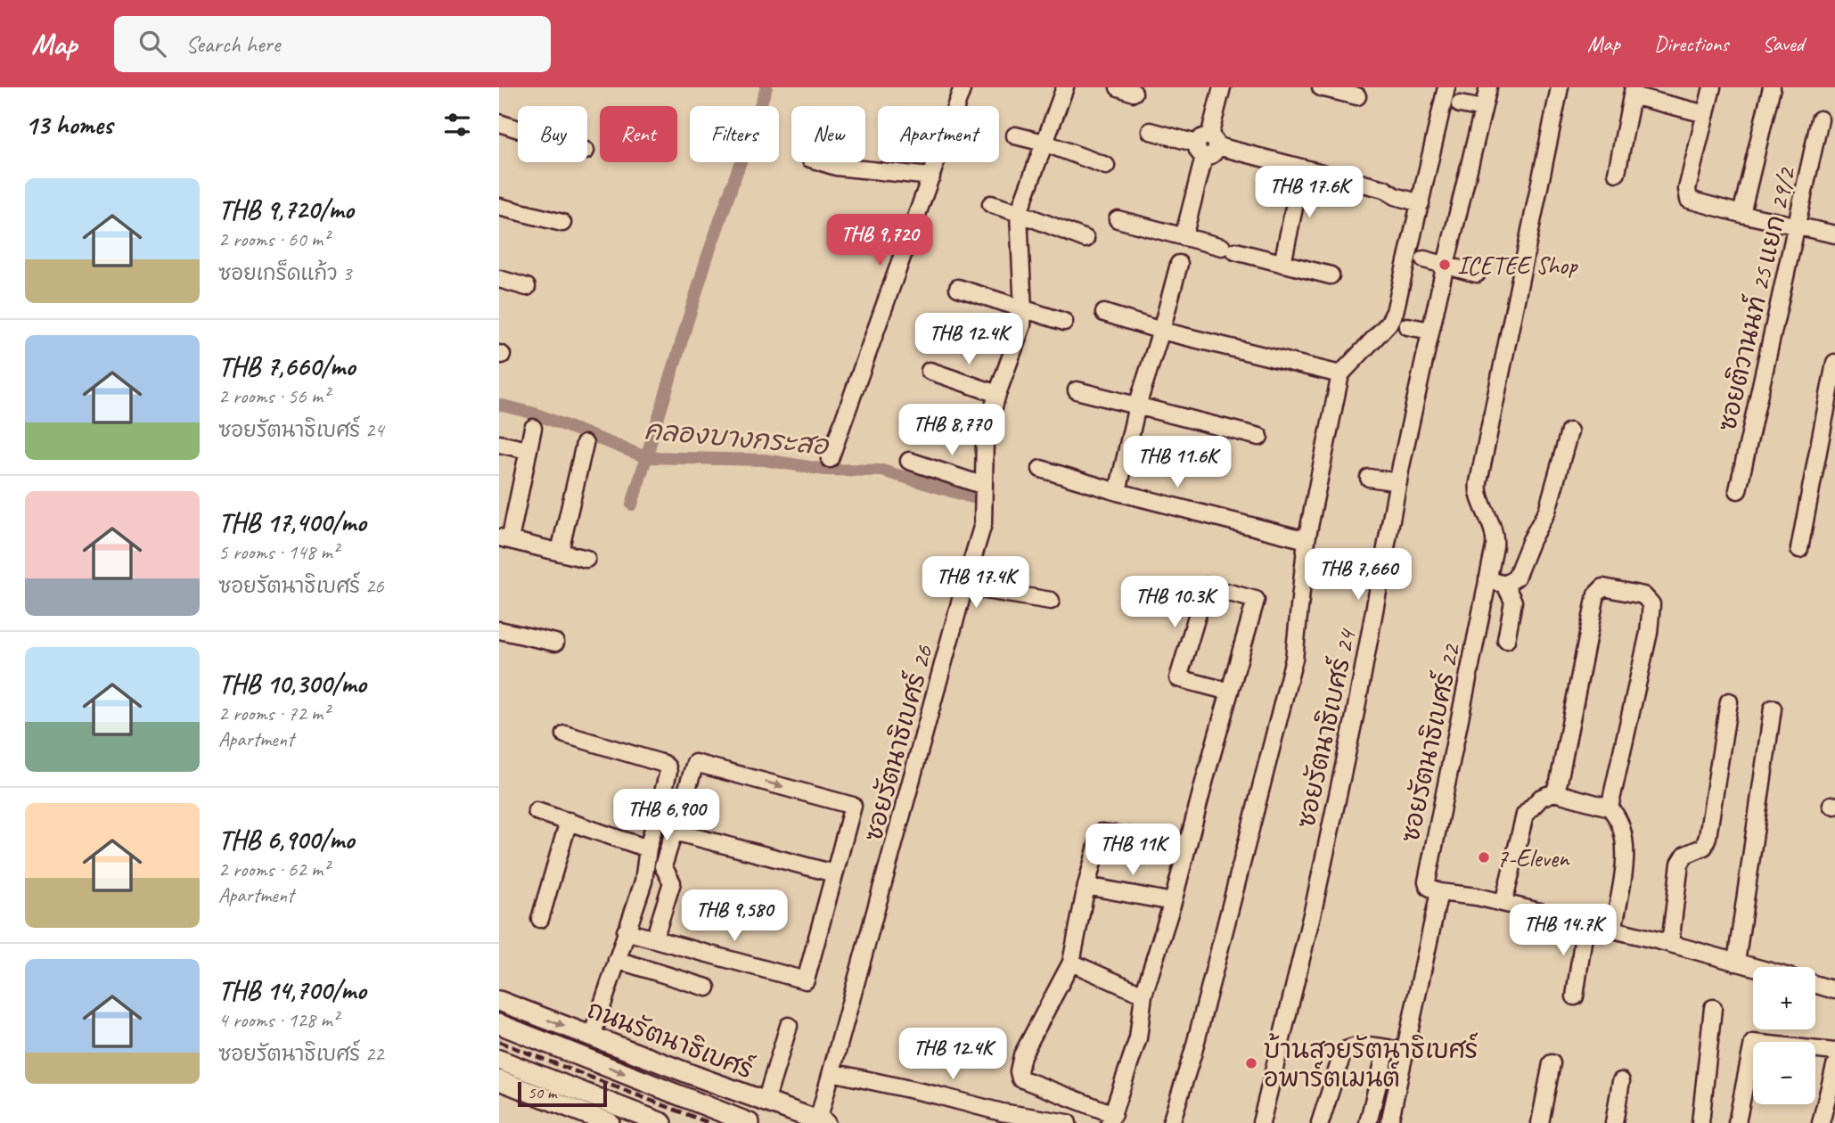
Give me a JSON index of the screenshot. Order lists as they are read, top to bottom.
{
  "streets": {
    "main road": ["ถนนรัตนาธิเบศร์"],
    "street": [
      "ซอยติวานนท์ 25 แยก 29/2",
      "ซอยรัตนาธิเบศร์ 24",
      "ซอยรัตนาธิเบศร์ 26",
      "ซอยรัตนาธิเบศร์ 22"
    ]
  },
  "crossings": [
    ["ซอยรัตนาธิเบศร์ 26", "ถนนรัตนาธิเบศร์"]
  ],
  "water": ["คลองบางกระสอ"],
  "places": ["ICETEE Shop", "7-Eleven", "บ้านสวยรัตนาธิเบศร์ อพาร์ตเมนต์"],
  "scale_bar": "50 m",
  "page": {
    "header": "Map",
    "search": "Search here",
    "nav": ["Map", "Directions", "Saved"],
    "heading": "13 homes",
    "chip": [
      "Buy",
      "Rent",
      "Filters",
      "New",
      "Apartment"
    ],
    "list": [
      {
        "name": "THB 9,720/mo",
        "note": "2 rooms · 60 m² · ซอยเกร็ดแก้ว 3"
      },
      {
        "name": "THB 7,660/mo",
        "note": "2 rooms · 56 m² · ซอยรัตนาธิเบศร์ 24"
      },
      {
        "name": "THB 17,400/mo",
        "note": "5 rooms · 148 m² · ซอยรัตนาธิเบศร์ 26"
      },
      {
        "name": "THB 10,300/mo",
        "note": "2 rooms · 72 m² · Apartment"
      },
      {
        "name": "THB 6,900/mo",
        "note": "2 rooms · 62 m² · Apartment"
      },
      {
        "name": "THB 14,700/mo",
        "note": "4 rooms · 128 m² · ซอยรัตนาธิเบศร์ 22"
      }
    ],
    "price": [
      "THB 17.6K",
      "THB 9,720",
      "THB 12.4K",
      "THB 8,770",
      "THB 11.6K",
      "THB 7,660",
      "THB 17.4K",
      "THB 10.3K",
      "THB 6,900",
      "THB 11K",
      "THB 9,580",
      "THB 14.7K",
      "THB 12.4K"
    ],
    "map_buttons": ["+", "−"],
    "scale": "50 m"
  }
}
